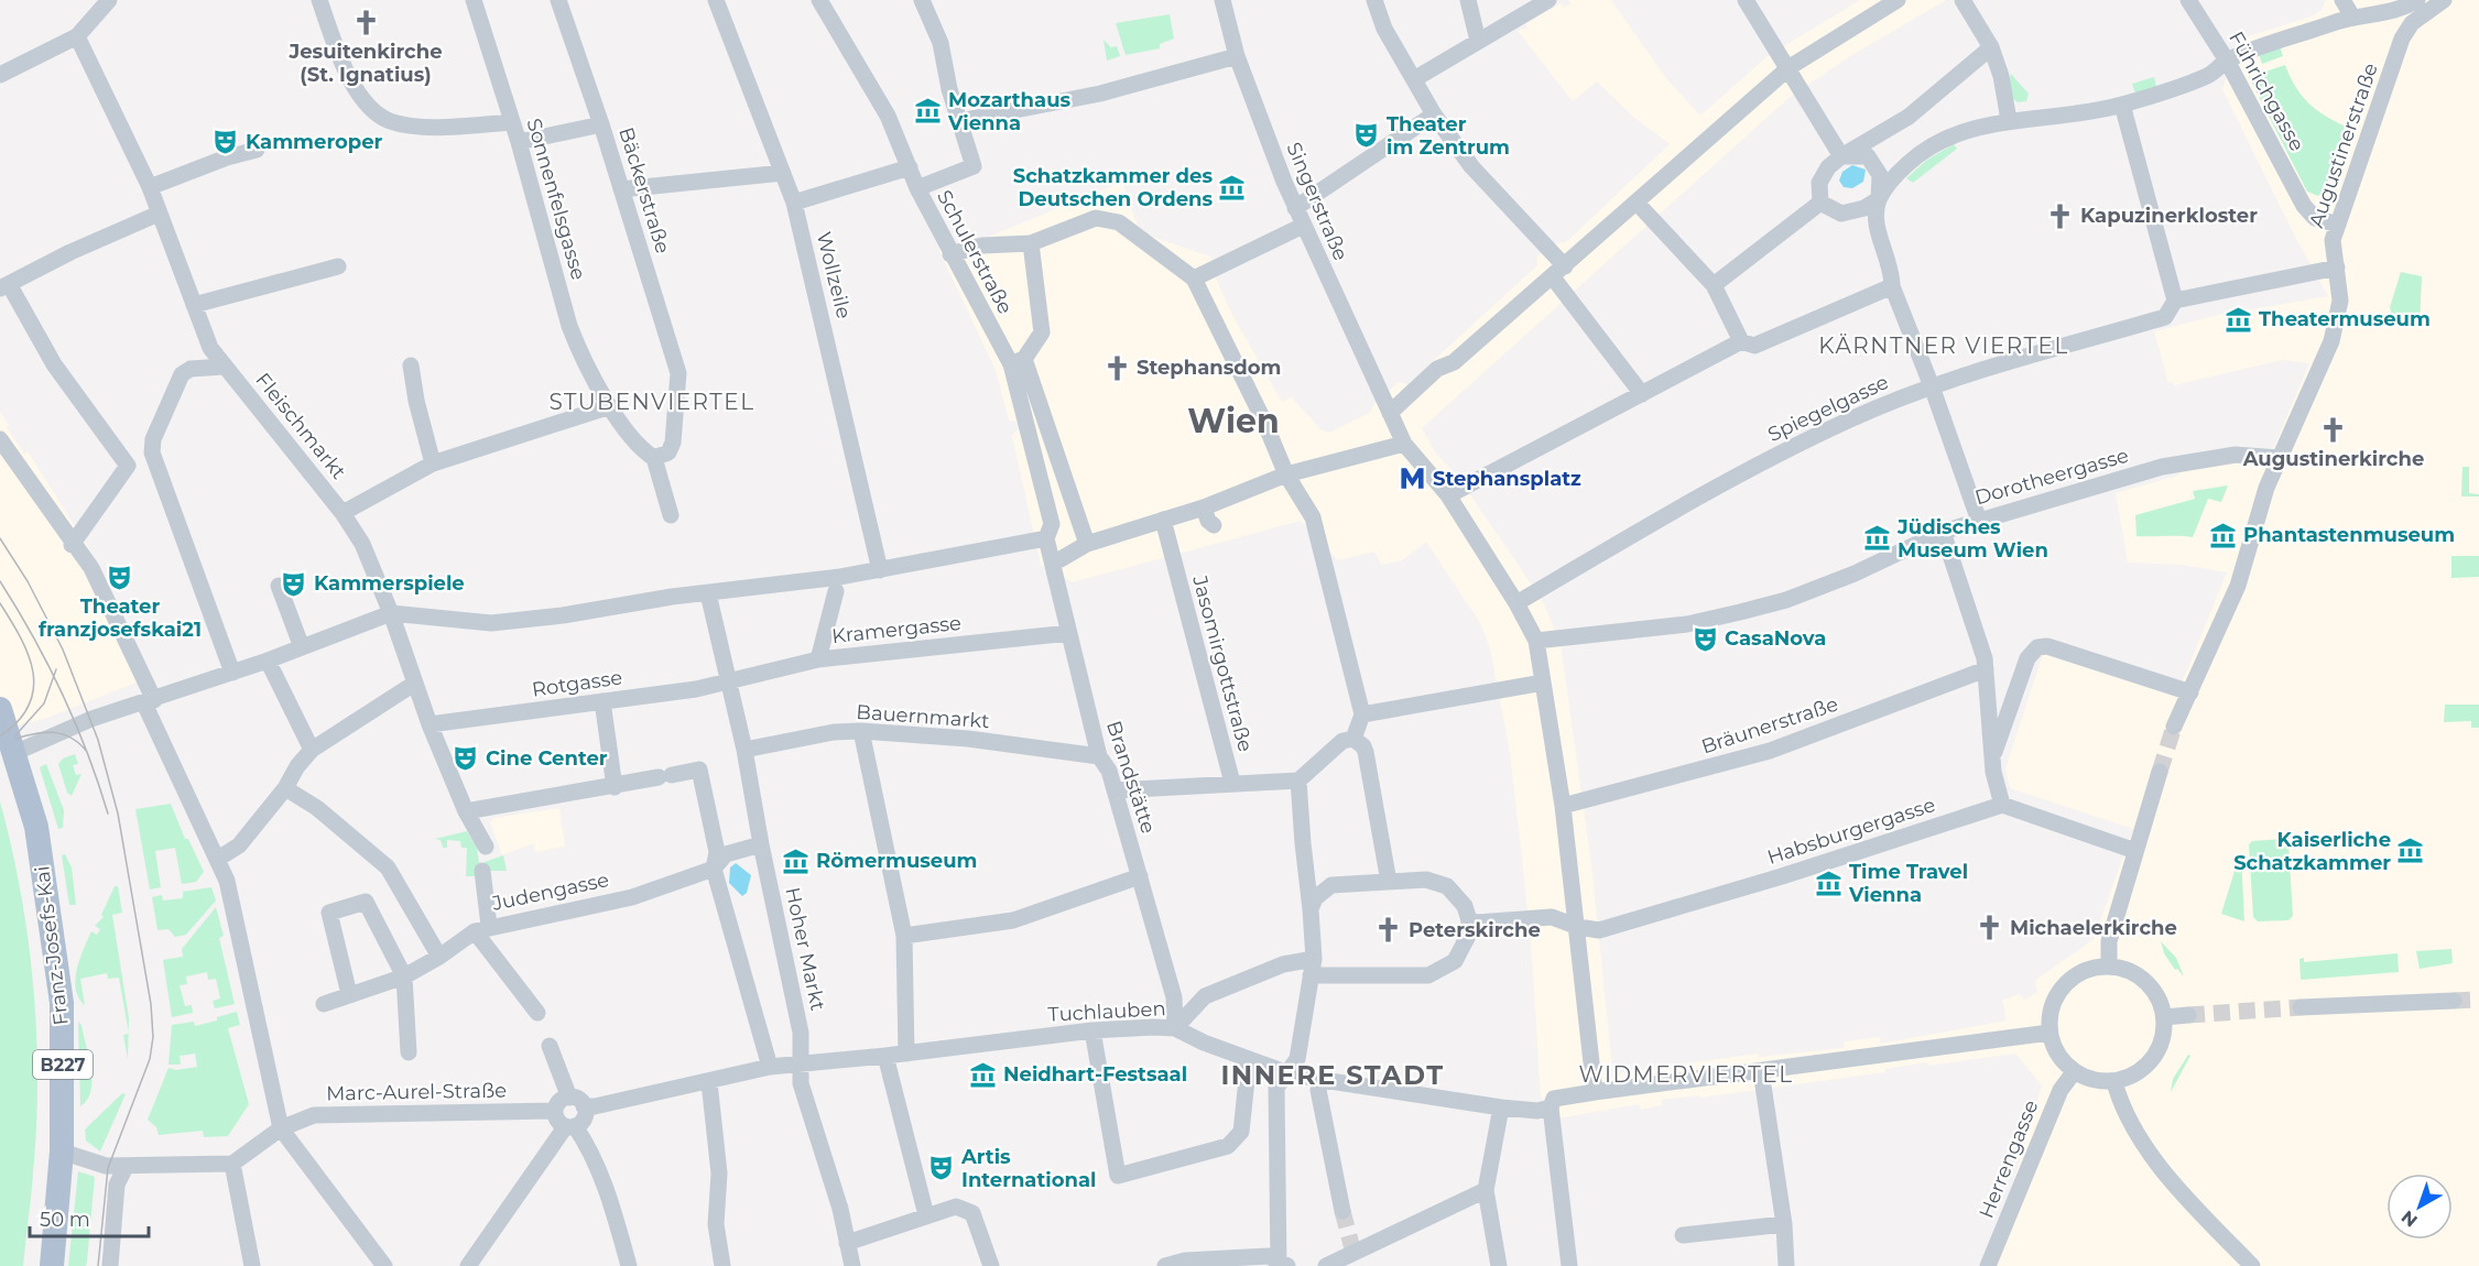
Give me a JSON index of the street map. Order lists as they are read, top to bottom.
{
  "streets": {
    "main road": ["Franz-Josefs-Kai", "B227"],
    "street": [
      "Führichgasse",
      "Augustinerstraße",
      "Bäckerstraße",
      "Sonnenfelsgasse",
      "Singerstraße",
      "Schulerstraße",
      "Wollzeile",
      "Spiegelgasse",
      "Fleischmarkt",
      "Dorotheergasse",
      "Kramergasse",
      "Jasomirgottstraße",
      "Rotgasse",
      "Bauernmarkt",
      "Bräunerstraße",
      "Brandstätte",
      "Habsburgergasse",
      "Judengasse",
      "Hoher Markt",
      "Tuchlauben",
      "Marc-Aurel-Straße",
      "Herrengasse"
    ]
  },
  "crossings": [
    ["Führichgasse", "Augustinerstraße"],
    ["Augustinerstraße", "Dorotheergasse"],
    ["Bäckerstraße", "Sonnenfelsgasse"],
    ["Singerstraße", "Spiegelgasse"],
    ["Singerstraße", "Dorotheergasse"],
    ["Singerstraße", "Bräunerstraße"],
    ["Singerstraße", "Habsburgergasse"],
    ["Singerstraße", "Tuchlauben"],
    ["Schulerstraße", "Brandstätte"],
    ["Fleischmarkt", "Rotgasse"],
    ["Kramergasse", "Rotgasse"],
    ["Kramergasse", "Brandstätte"],
    ["Kramergasse", "Hoher Markt"],
    ["Rotgasse", "Hoher Markt"],
    ["Bauernmarkt", "Brandstätte"],
    ["Bauernmarkt", "Hoher Markt"],
    ["Brandstätte", "Tuchlauben"],
    ["Hoher Markt", "Tuchlauben"]
  ],
  "districts": [
    "KÄRNTNER VIERTEL",
    "STUBENVIERTEL",
    "Wien",
    "INNERE STADT",
    "WIDMERVIERTEL"
  ],
  "places": {
    "church": [
      "Jesuitenkirche (St. Ignatius)",
      "Kapuzinerkloster",
      "Stephansdom",
      "Augustinerkirche",
      "Michaelerkirche",
      "Peterskirche"
    ],
    "museum": [
      "Mozarthaus Vienna",
      "Schatzkammer des Deutschen Ordens",
      "Theatermuseum",
      "Phantastenmuseum",
      "Jüdisches Museum Wien",
      "Kaiserliche Schatzkammer",
      "Römermuseum",
      "Time Travel Vienna",
      "Neidhart-Festsaal"
    ],
    "theatre": [
      "Theater im Zentrum",
      "Kammeroper",
      "Theater franzjosefskai21",
      "Kammerspiele",
      "CasaNova",
      "Cine Center",
      "Artis International"
    ],
    "metro station": ["Stephansplatz"]
  },
  "scale_bar": "50 m",
  "north": "bottom left"
}
